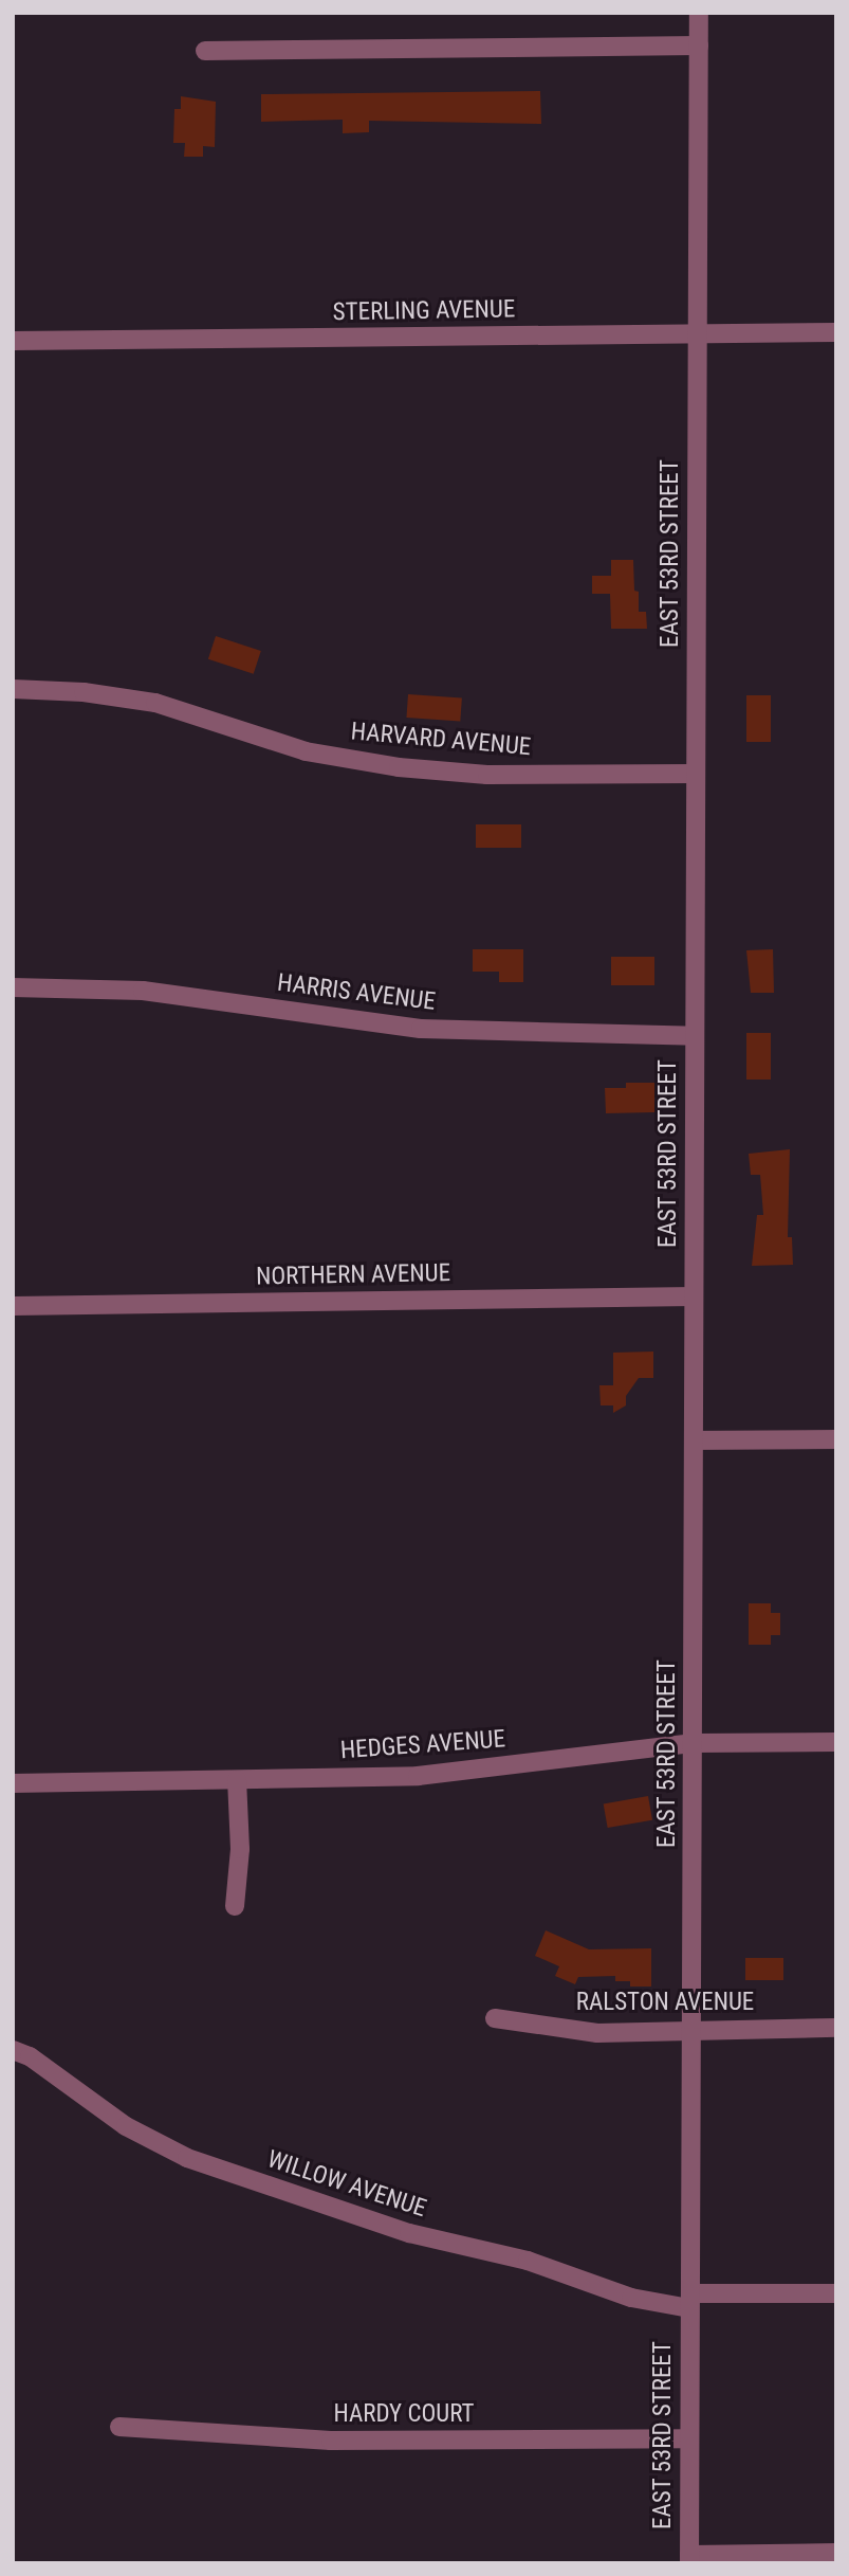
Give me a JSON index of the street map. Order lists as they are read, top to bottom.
{
  "streets": {
    "street": [
      "STERLING AVENUE",
      "EAST 53RD STREET",
      "HARVARD AVENUE",
      "HARRIS AVENUE",
      "NORTHERN AVENUE",
      "HEDGES AVENUE",
      "RALSTON AVENUE",
      "WILLOW AVENUE",
      "HARDY COURT"
    ]
  },
  "crossings": [
    ["STERLING AVENUE", "EAST 53RD STREET"],
    ["EAST 53RD STREET", "HARVARD AVENUE"],
    ["EAST 53RD STREET", "HARRIS AVENUE"],
    ["EAST 53RD STREET", "NORTHERN AVENUE"],
    ["EAST 53RD STREET", "HEDGES AVENUE"],
    ["EAST 53RD STREET", "RALSTON AVENUE"],
    ["EAST 53RD STREET", "WILLOW AVENUE"],
    ["EAST 53RD STREET", "HARDY COURT"]
  ]
}
